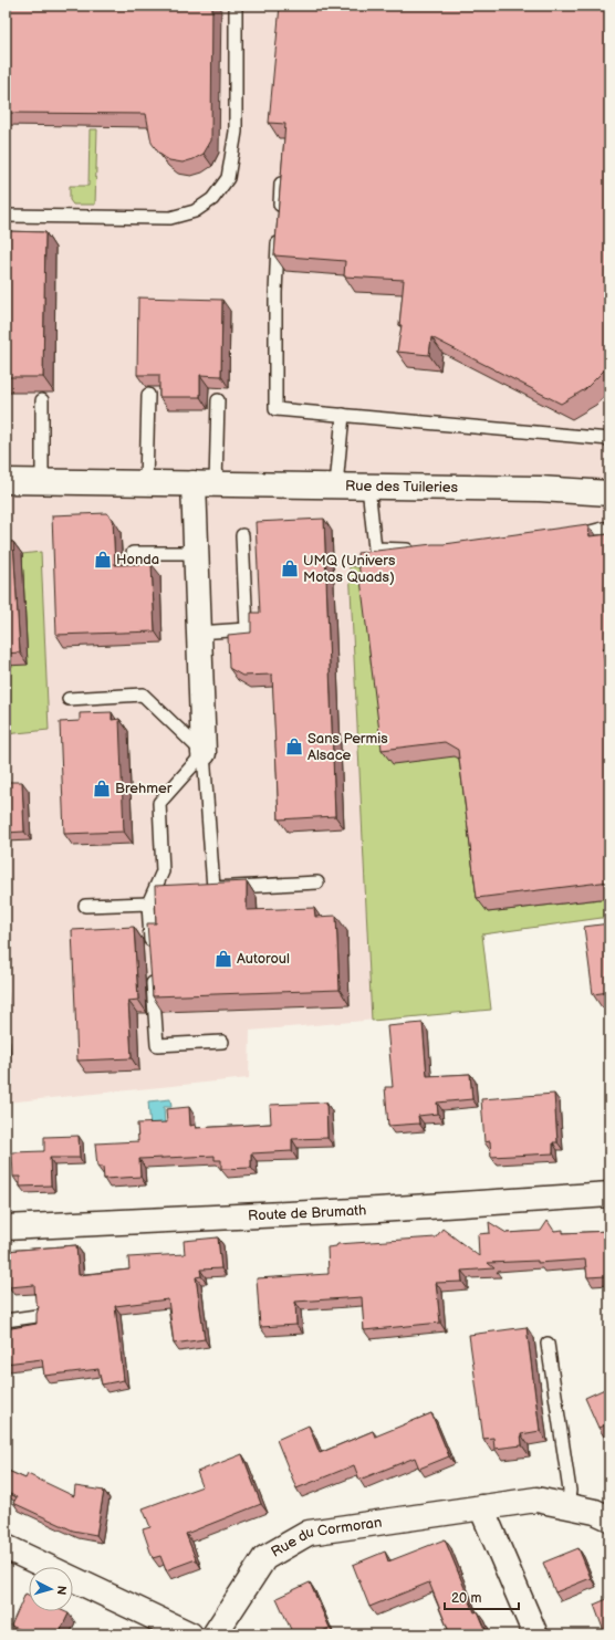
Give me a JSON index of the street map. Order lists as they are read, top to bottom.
{
  "streets": {
    "street": ["Rue des Tuileries", "Route de Brumath", "Rue du Cormoran"]
  },
  "places": {
    "shop": [
      "Honda",
      "UMQ (Univers Motos Quads)",
      "Sans Permis Alsace",
      "Brehmer",
      "Autoroul"
    ]
  },
  "scale_bar": "20 m",
  "north": "right"
}
